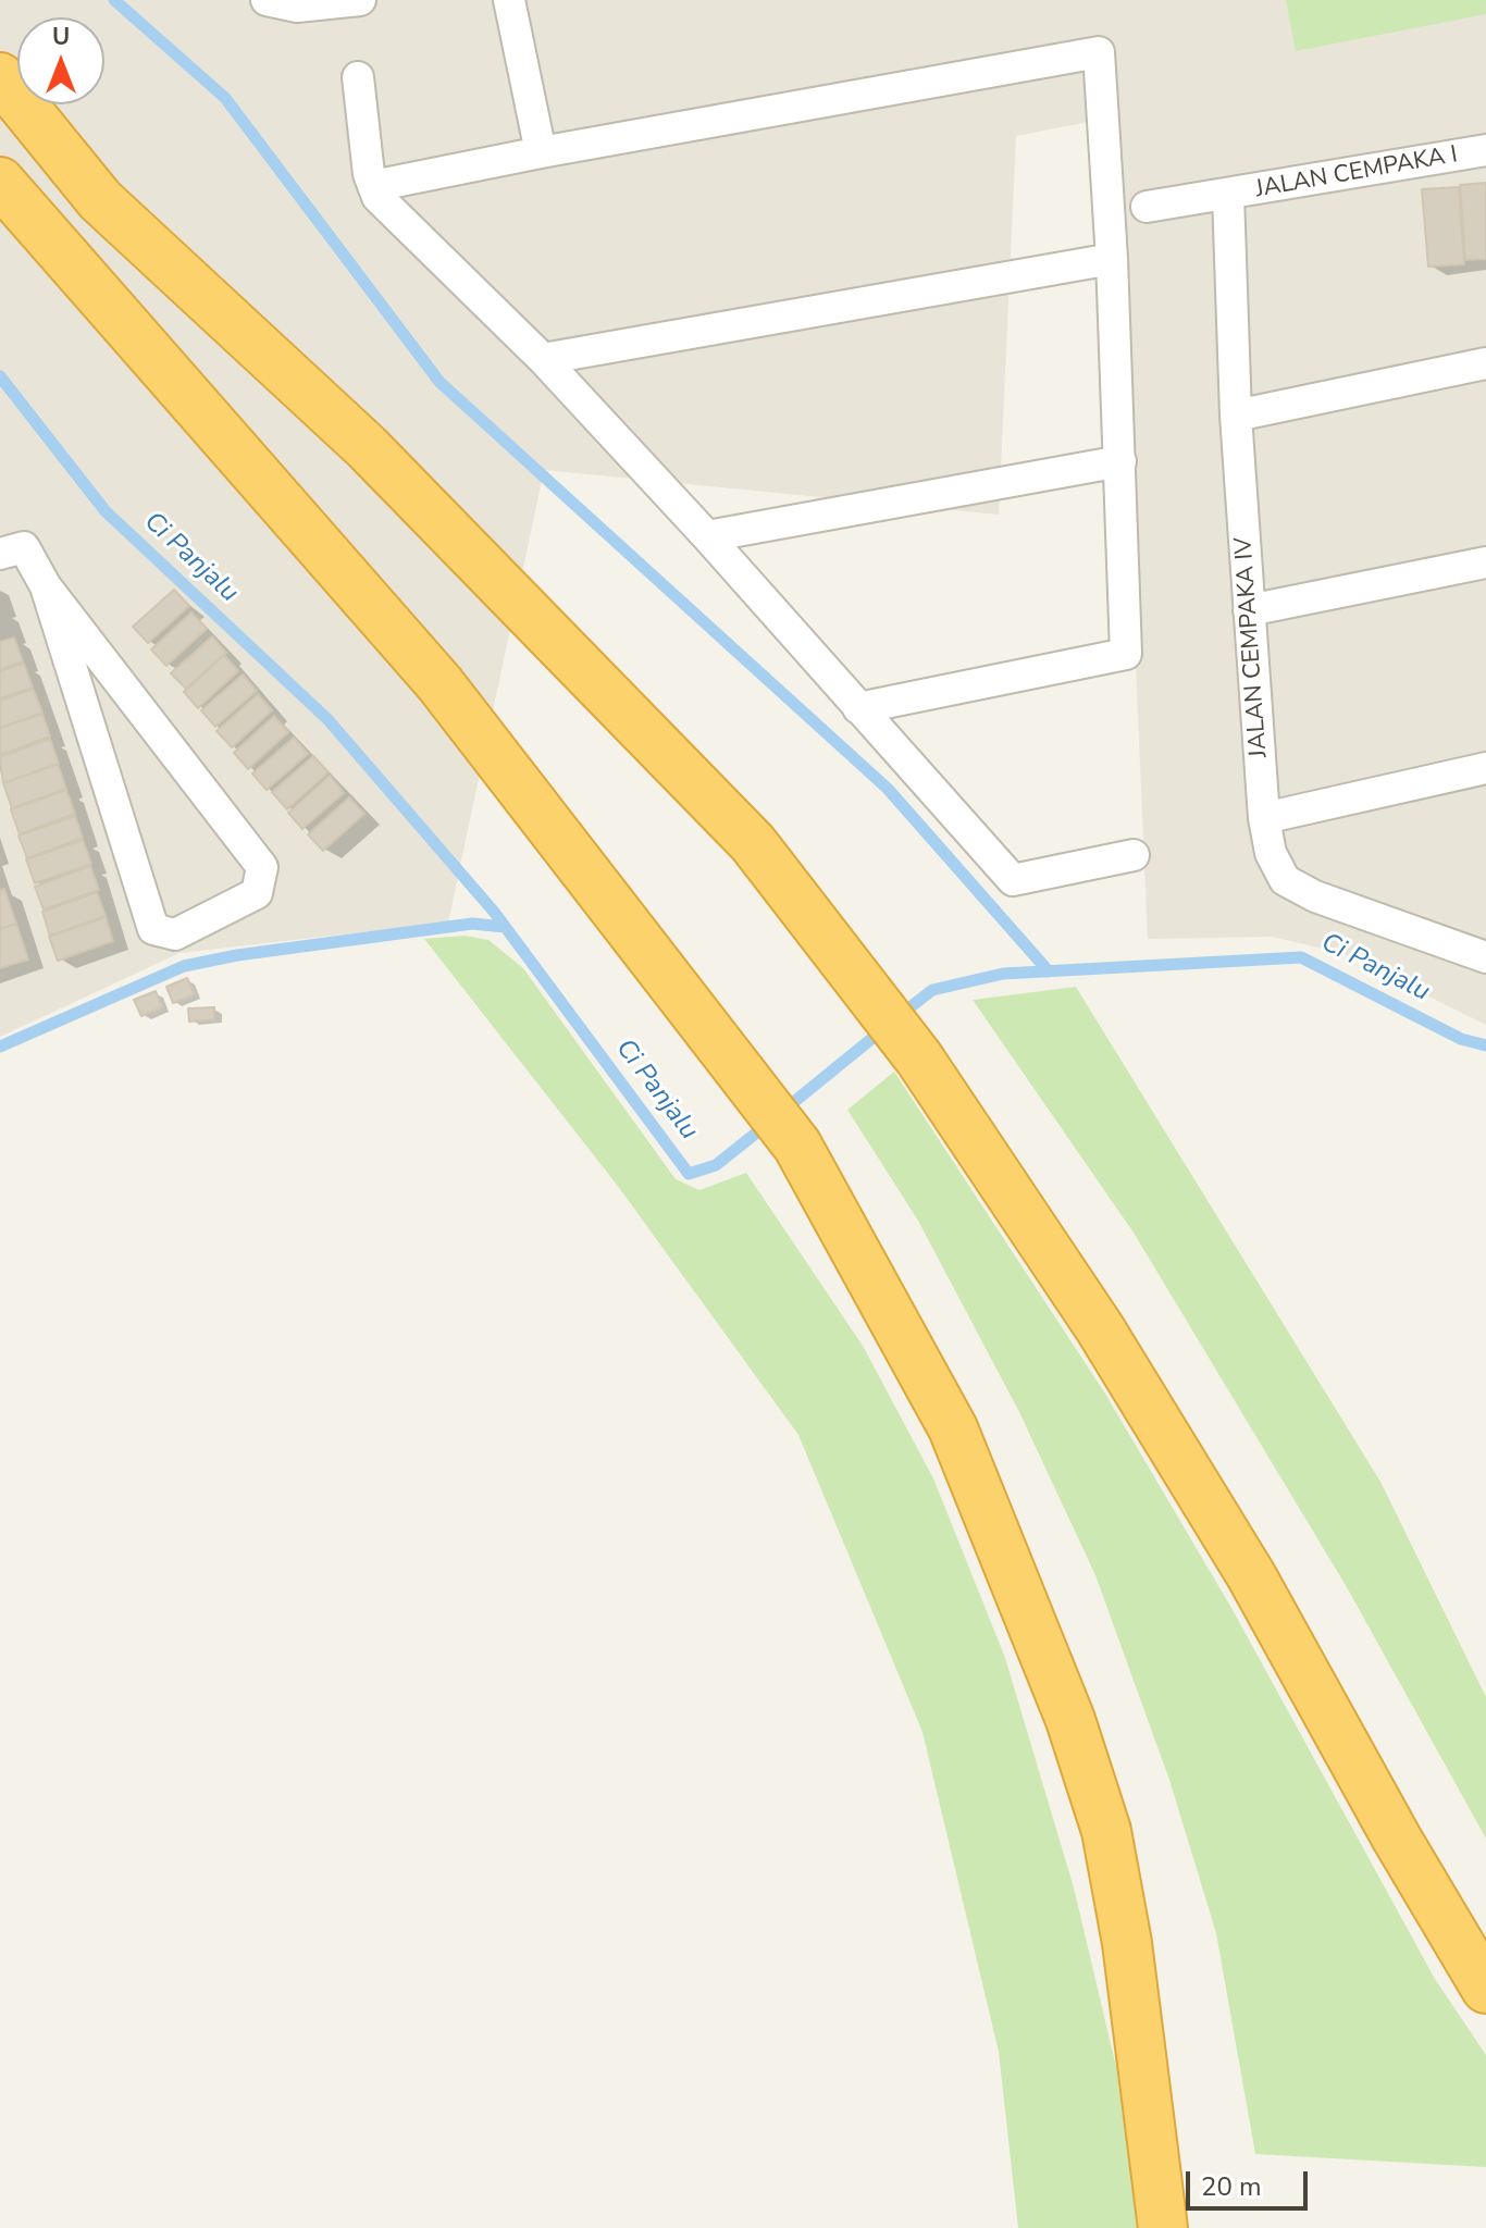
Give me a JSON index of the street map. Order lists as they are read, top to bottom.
{
  "streets": {
    "street": ["JALAN CEMPAKA I", "JALAN CEMPAKA IV"]
  },
  "crossings": [
    ["JALAN CEMPAKA I", "JALAN CEMPAKA IV"]
  ],
  "water": ["Ci Panjalu"],
  "scale_bar": "20 m",
  "north": "top"
}
